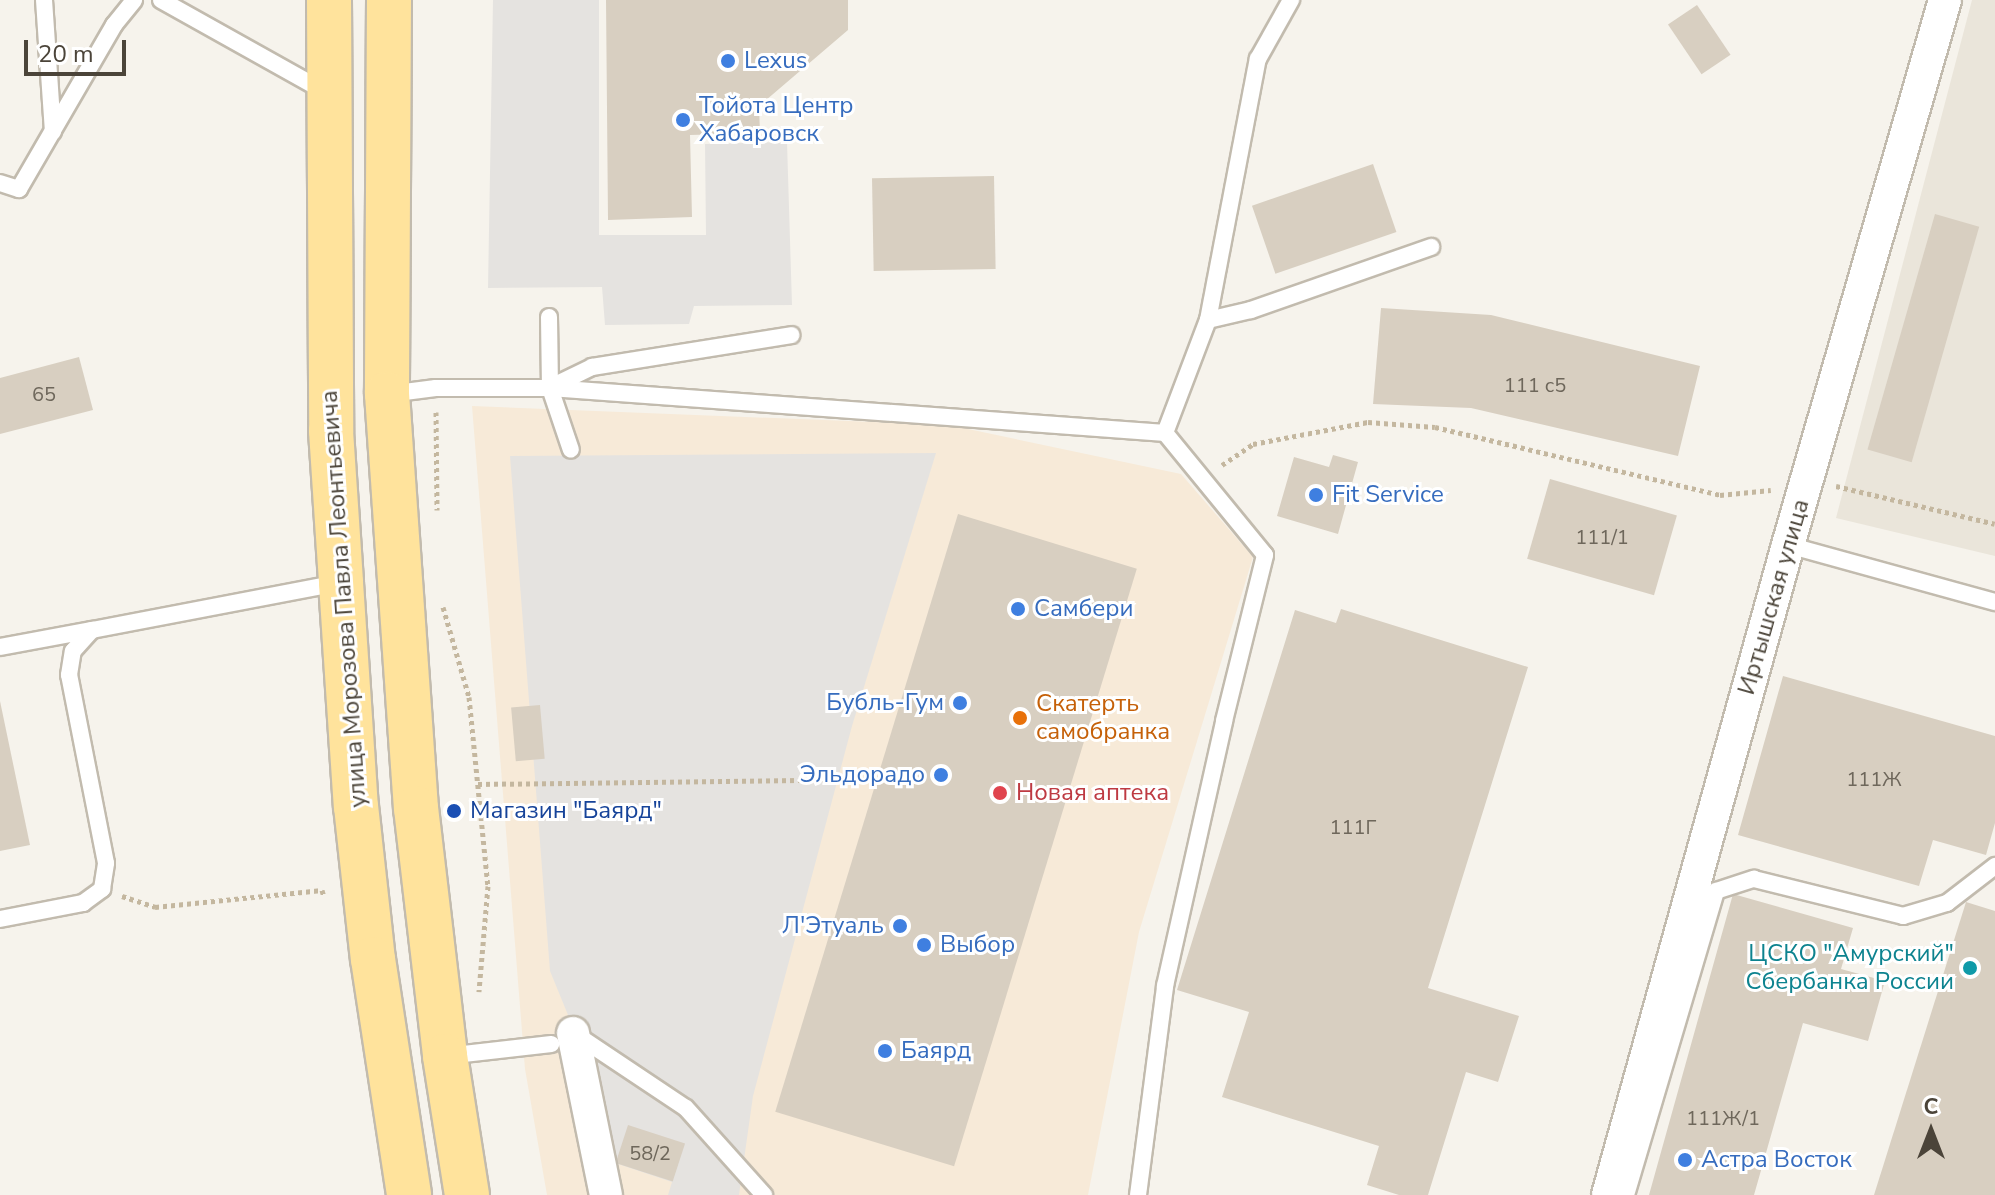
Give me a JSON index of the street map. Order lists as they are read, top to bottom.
{
  "streets": {
    "main road": ["улица Морозова Павла Леонтьевича"],
    "street": ["Иртышская улица"]
  },
  "places": [
    "Lexus",
    "Тойота Центр Хабаровск",
    "Fit Service",
    "Самбери",
    "Бубль-Гум",
    "Скатерть самобранка",
    "Эльдорадо",
    "Новая аптека",
    "Магазин \"Баярд\"",
    "Л'Этуаль",
    "Выбор",
    "ЦСКО \"Амурский\" Сбербанка России",
    "Баярд",
    "Астра Восток"
  ],
  "house_numbers": [
    "111 с5",
    "65",
    "111/1",
    "111Ж",
    "111Г",
    "111Ж/1",
    "58/2"
  ],
  "scale_bar": "20 m",
  "north": "top"
}
